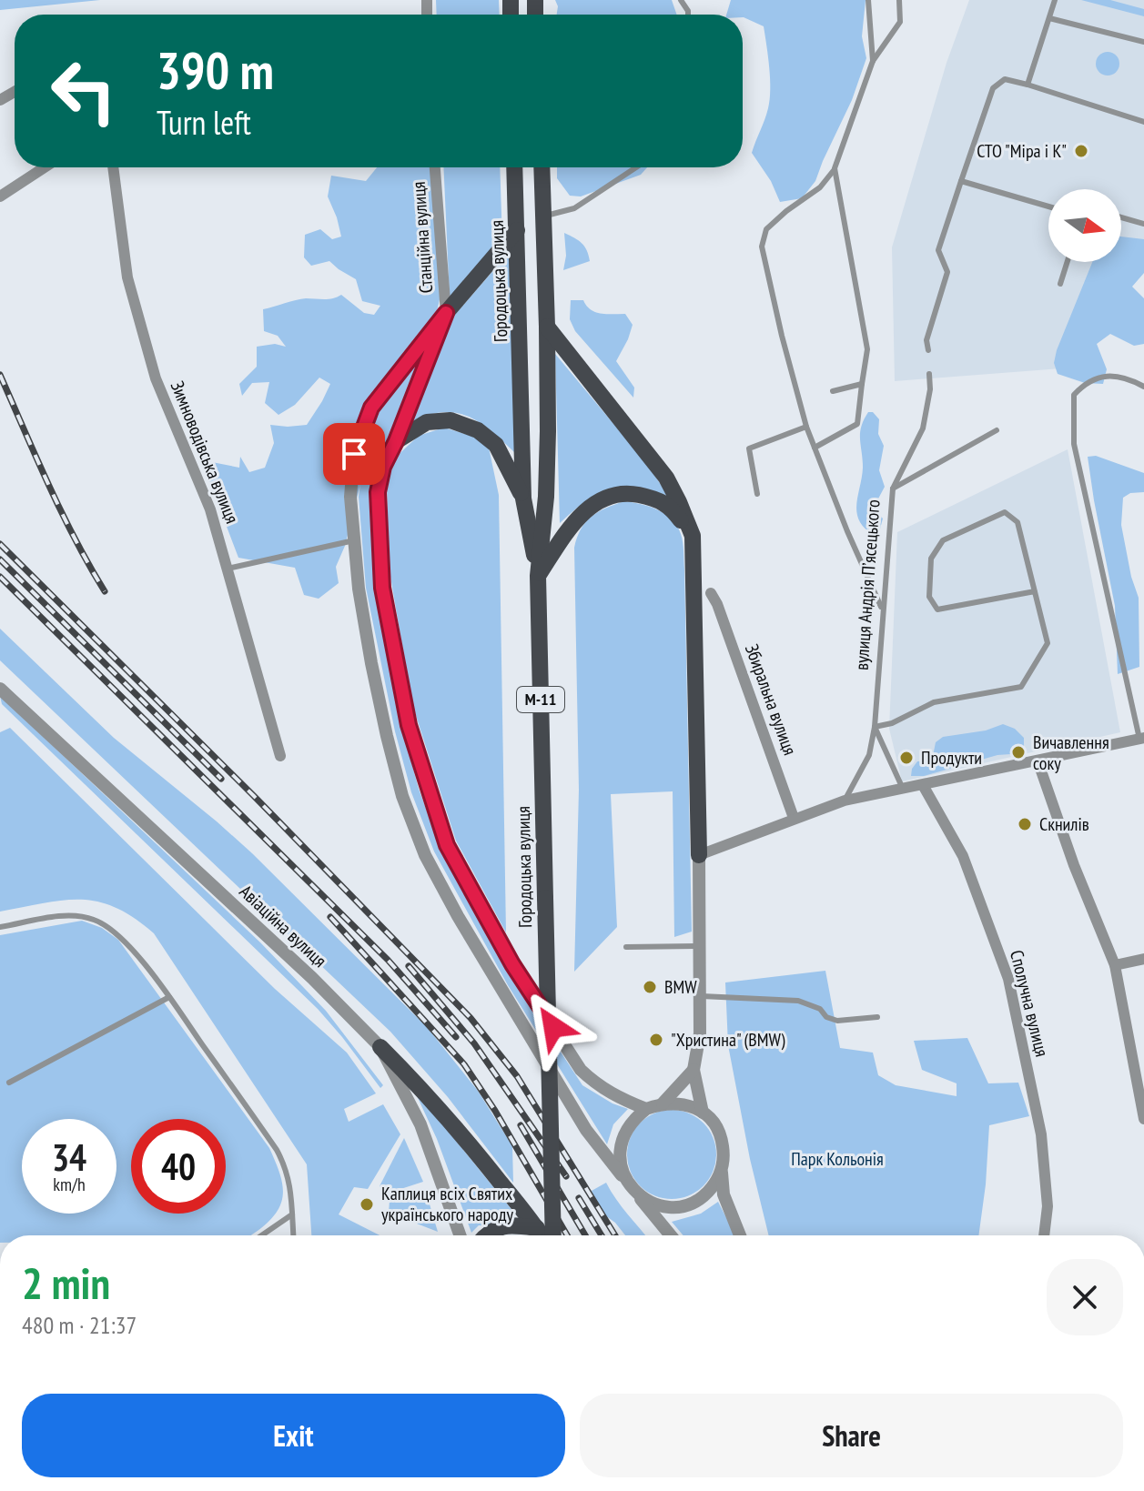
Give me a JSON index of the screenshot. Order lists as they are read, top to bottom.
{
  "streets": {
    "main road": ["Городоцька вулиця", "М-11"],
    "street": [
      "Станційна вулиця",
      "Зимноводівська вулиця",
      "Збиральна вулиця",
      "Авіаційна вулиця",
      "Сполучна вулиця"
    ],
    "lane": ["вулиця Андрія Пʼясецького"]
  },
  "parks": ["Парк Кольонія"],
  "places": [
    "СТО \"Міра і К\"",
    "Вичавлення соку",
    "Продукти",
    "Скнилів",
    "BMW",
    "\"Христина\" (BMW)",
    "Каплиця всіх Святих українського народу"
  ],
  "north": "right",
  "page": {
    "turn": ["390 m", "Turn left"],
    "speed": "34 km/h",
    "limit": "40",
    "heading": ["2 min", "480 m · 21:37"],
    "buttons": ["Exit", "Share"]
  }
}
